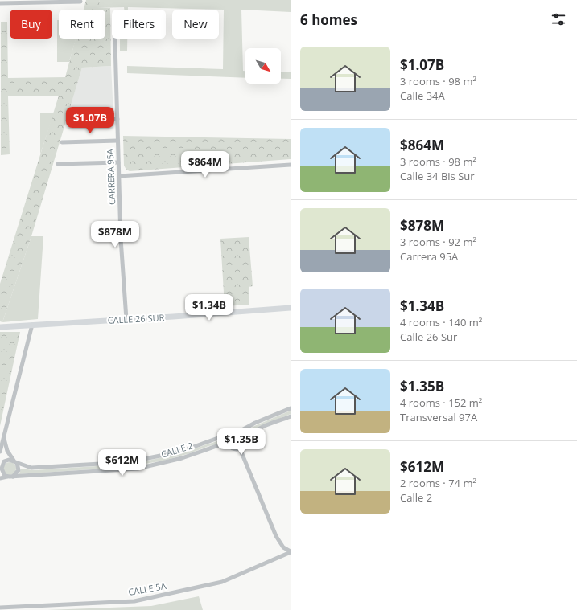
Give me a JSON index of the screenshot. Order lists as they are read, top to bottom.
{
  "streets": {
    "street": [
      "CARRERA 95A",
      "CALLE 26 SUR",
      "CALLE 2",
      "CALLE 5A"
    ]
  },
  "crossings": [
    ["CARRERA 95A", "CALLE 26 SUR"],
    ["CALLE 2", "CALLE 5A"]
  ],
  "north": "bottom right",
  "page": {
    "heading": "6 homes",
    "chip": [
      "Buy",
      "Rent",
      "Filters",
      "New"
    ],
    "list": [
      {
        "name": "$1.07B",
        "note": "3 rooms · 98 m² · Calle 34A"
      },
      {
        "name": "$864M",
        "note": "3 rooms · 98 m² · Calle 34 Bis Sur"
      },
      {
        "name": "$878M",
        "note": "3 rooms · 92 m² · Carrera 95A"
      },
      {
        "name": "$1.34B",
        "note": "4 rooms · 140 m² · Calle 26 Sur"
      },
      {
        "name": "$1.35B",
        "note": "4 rooms · 152 m² · Transversal 97A"
      },
      {
        "name": "$612M",
        "note": "2 rooms · 74 m² · Calle 2"
      }
    ],
    "price": [
      "$1.07B",
      "$864M",
      "$878M",
      "$1.34B",
      "$1.35B",
      "$612M"
    ]
  }
}
